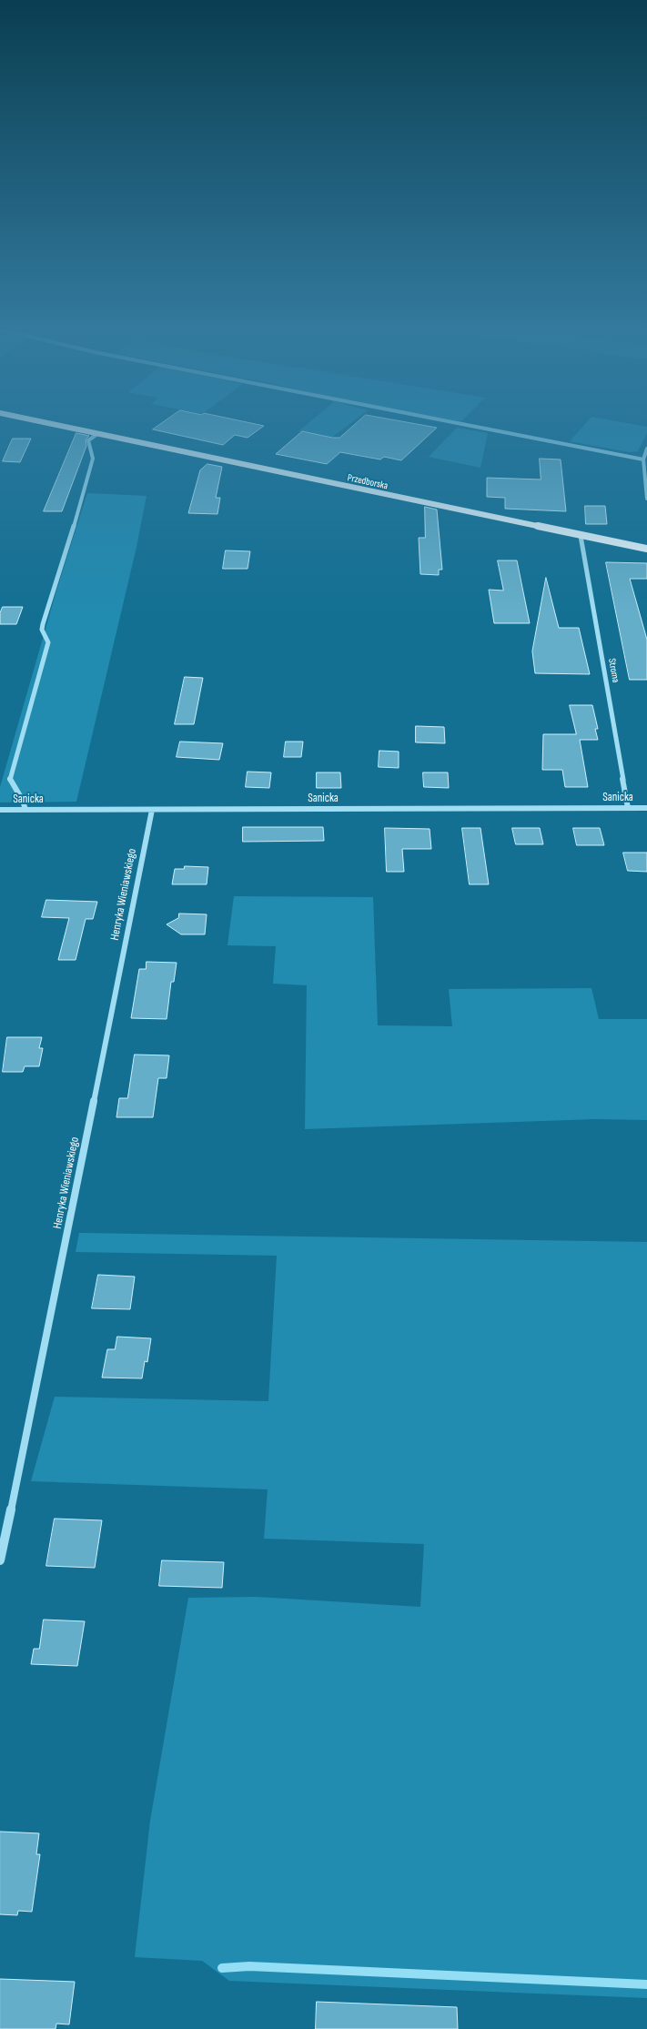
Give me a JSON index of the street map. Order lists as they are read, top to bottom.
{
  "streets": {
    "main road": ["Przedborska"],
    "street": ["Stroma", "Sanicka", "Henryka Wieniawskiego"]
  },
  "crossings": [
    ["Przedborska", "Stroma"],
    ["Stroma", "Sanicka"],
    ["Sanicka", "Henryka Wieniawskiego"]
  ]
}
